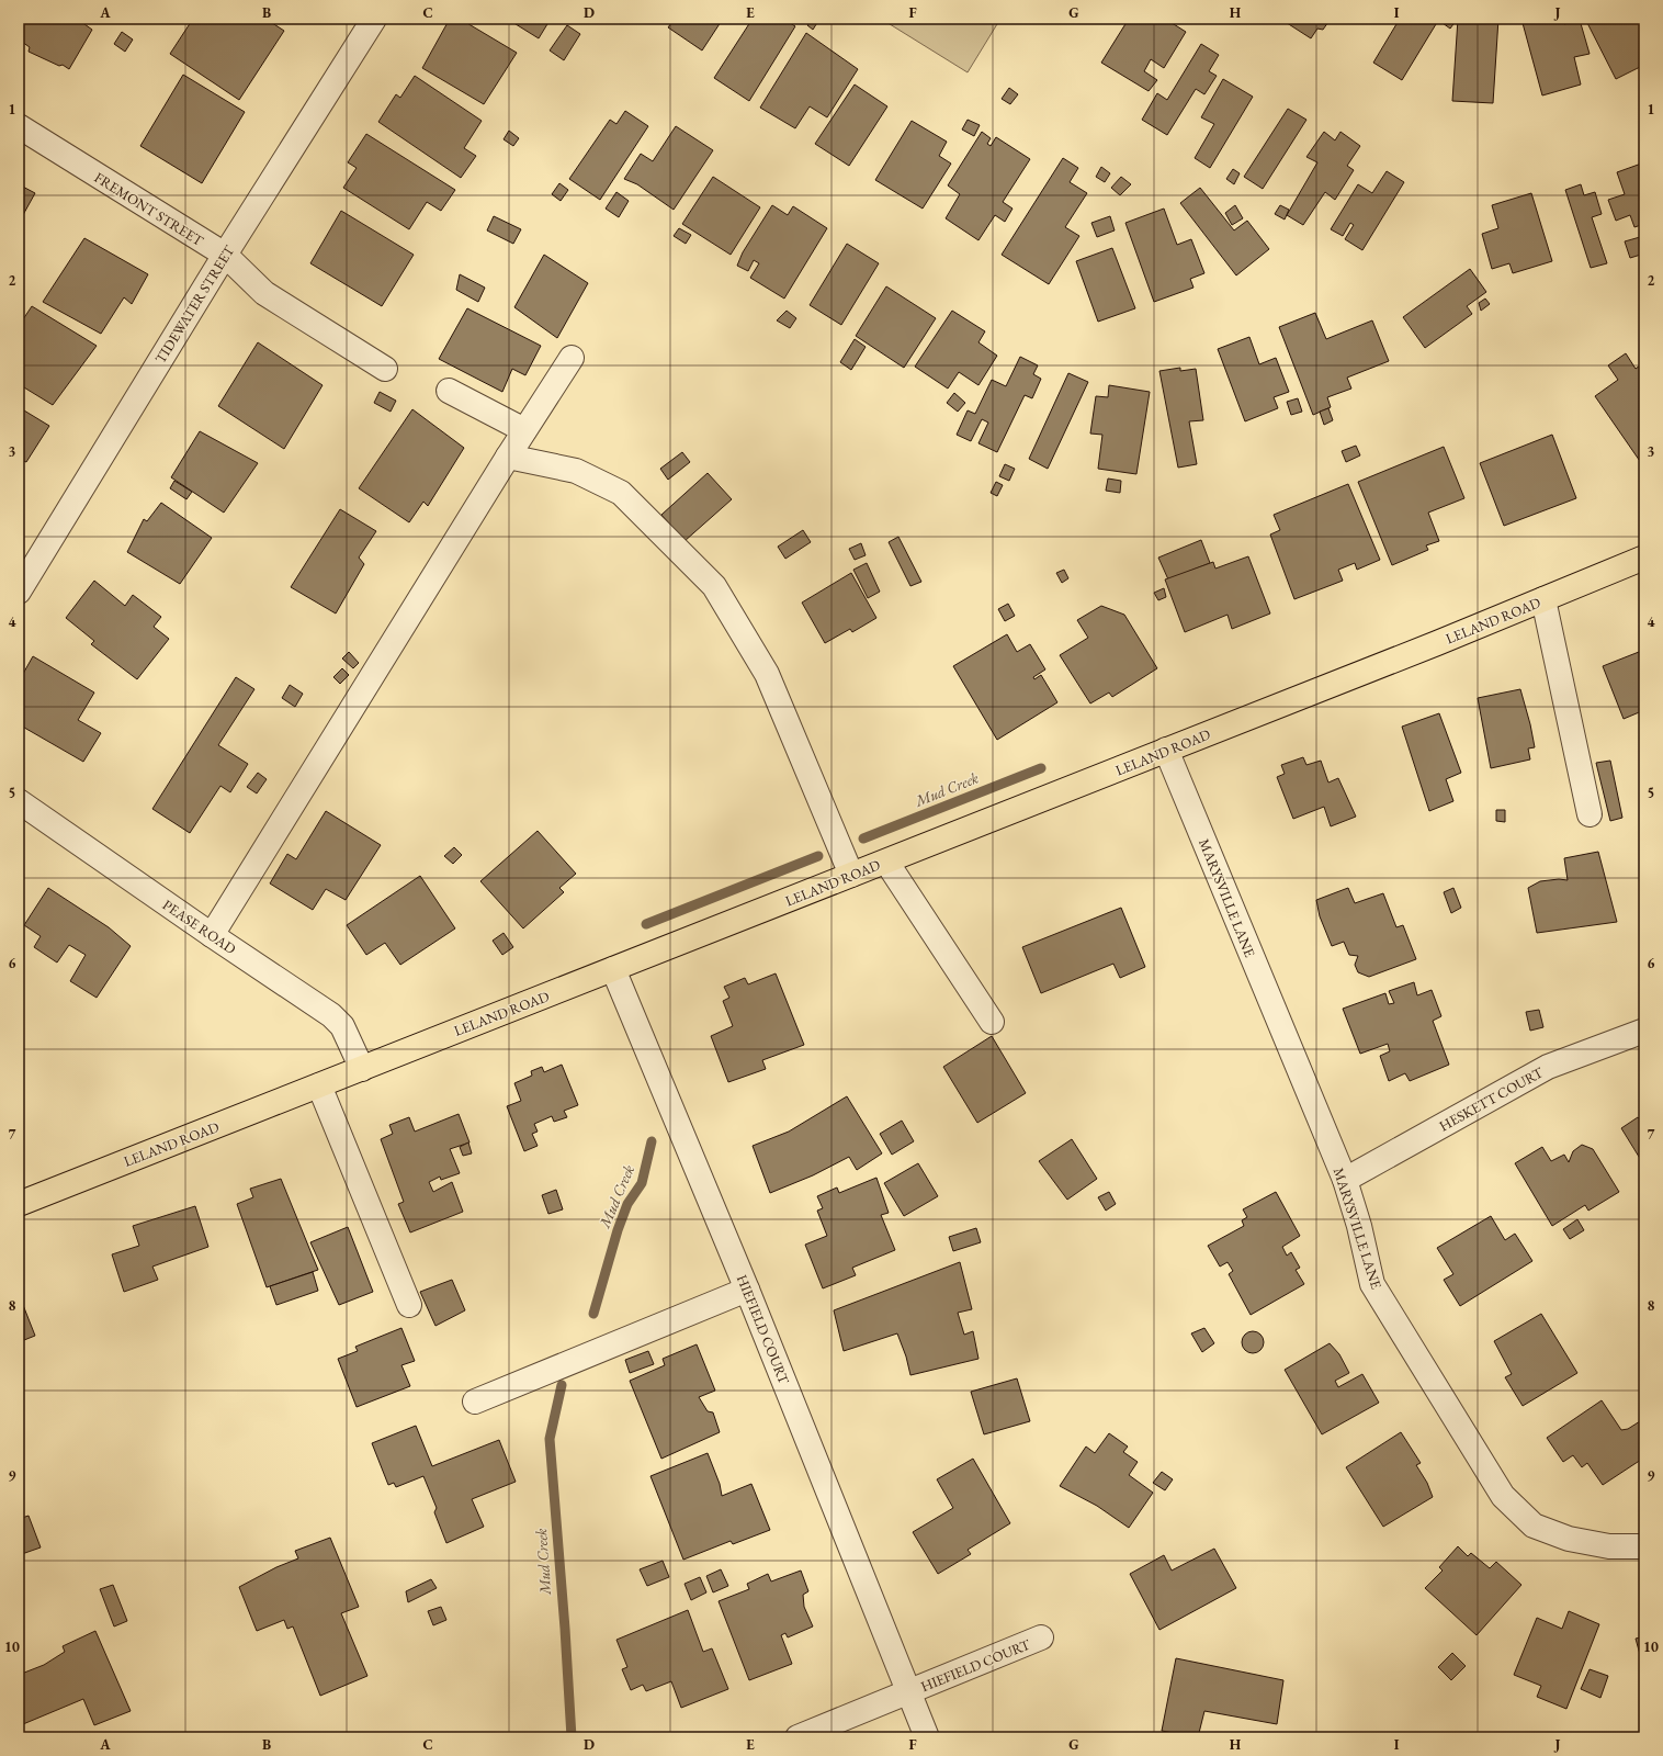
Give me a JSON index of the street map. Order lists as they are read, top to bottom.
{
  "streets": {
    "main road": ["LELAND ROAD"],
    "street": [
      "FREMONT STREET",
      "TIDEWATER STREET",
      "MARYSVILLE LANE",
      "PEASE ROAD",
      "HESKETT COURT",
      "HIEFIELD COURT"
    ]
  },
  "crossings": [
    ["FREMONT STREET", "TIDEWATER STREET"],
    ["LELAND ROAD", "MARYSVILLE LANE"],
    ["LELAND ROAD", "PEASE ROAD"],
    ["LELAND ROAD", "HIEFIELD COURT"],
    ["MARYSVILLE LANE", "HESKETT COURT"]
  ],
  "water": ["Mud Creek"],
  "grid": {
    "columns": [
      "A",
      "B",
      "C",
      "D",
      "E",
      "F",
      "G",
      "H",
      "I",
      "J"
    ],
    "rows": [
      "1",
      "2",
      "3",
      "4",
      "5",
      "6",
      "7",
      "8",
      "9",
      "10"
    ]
  }
}
